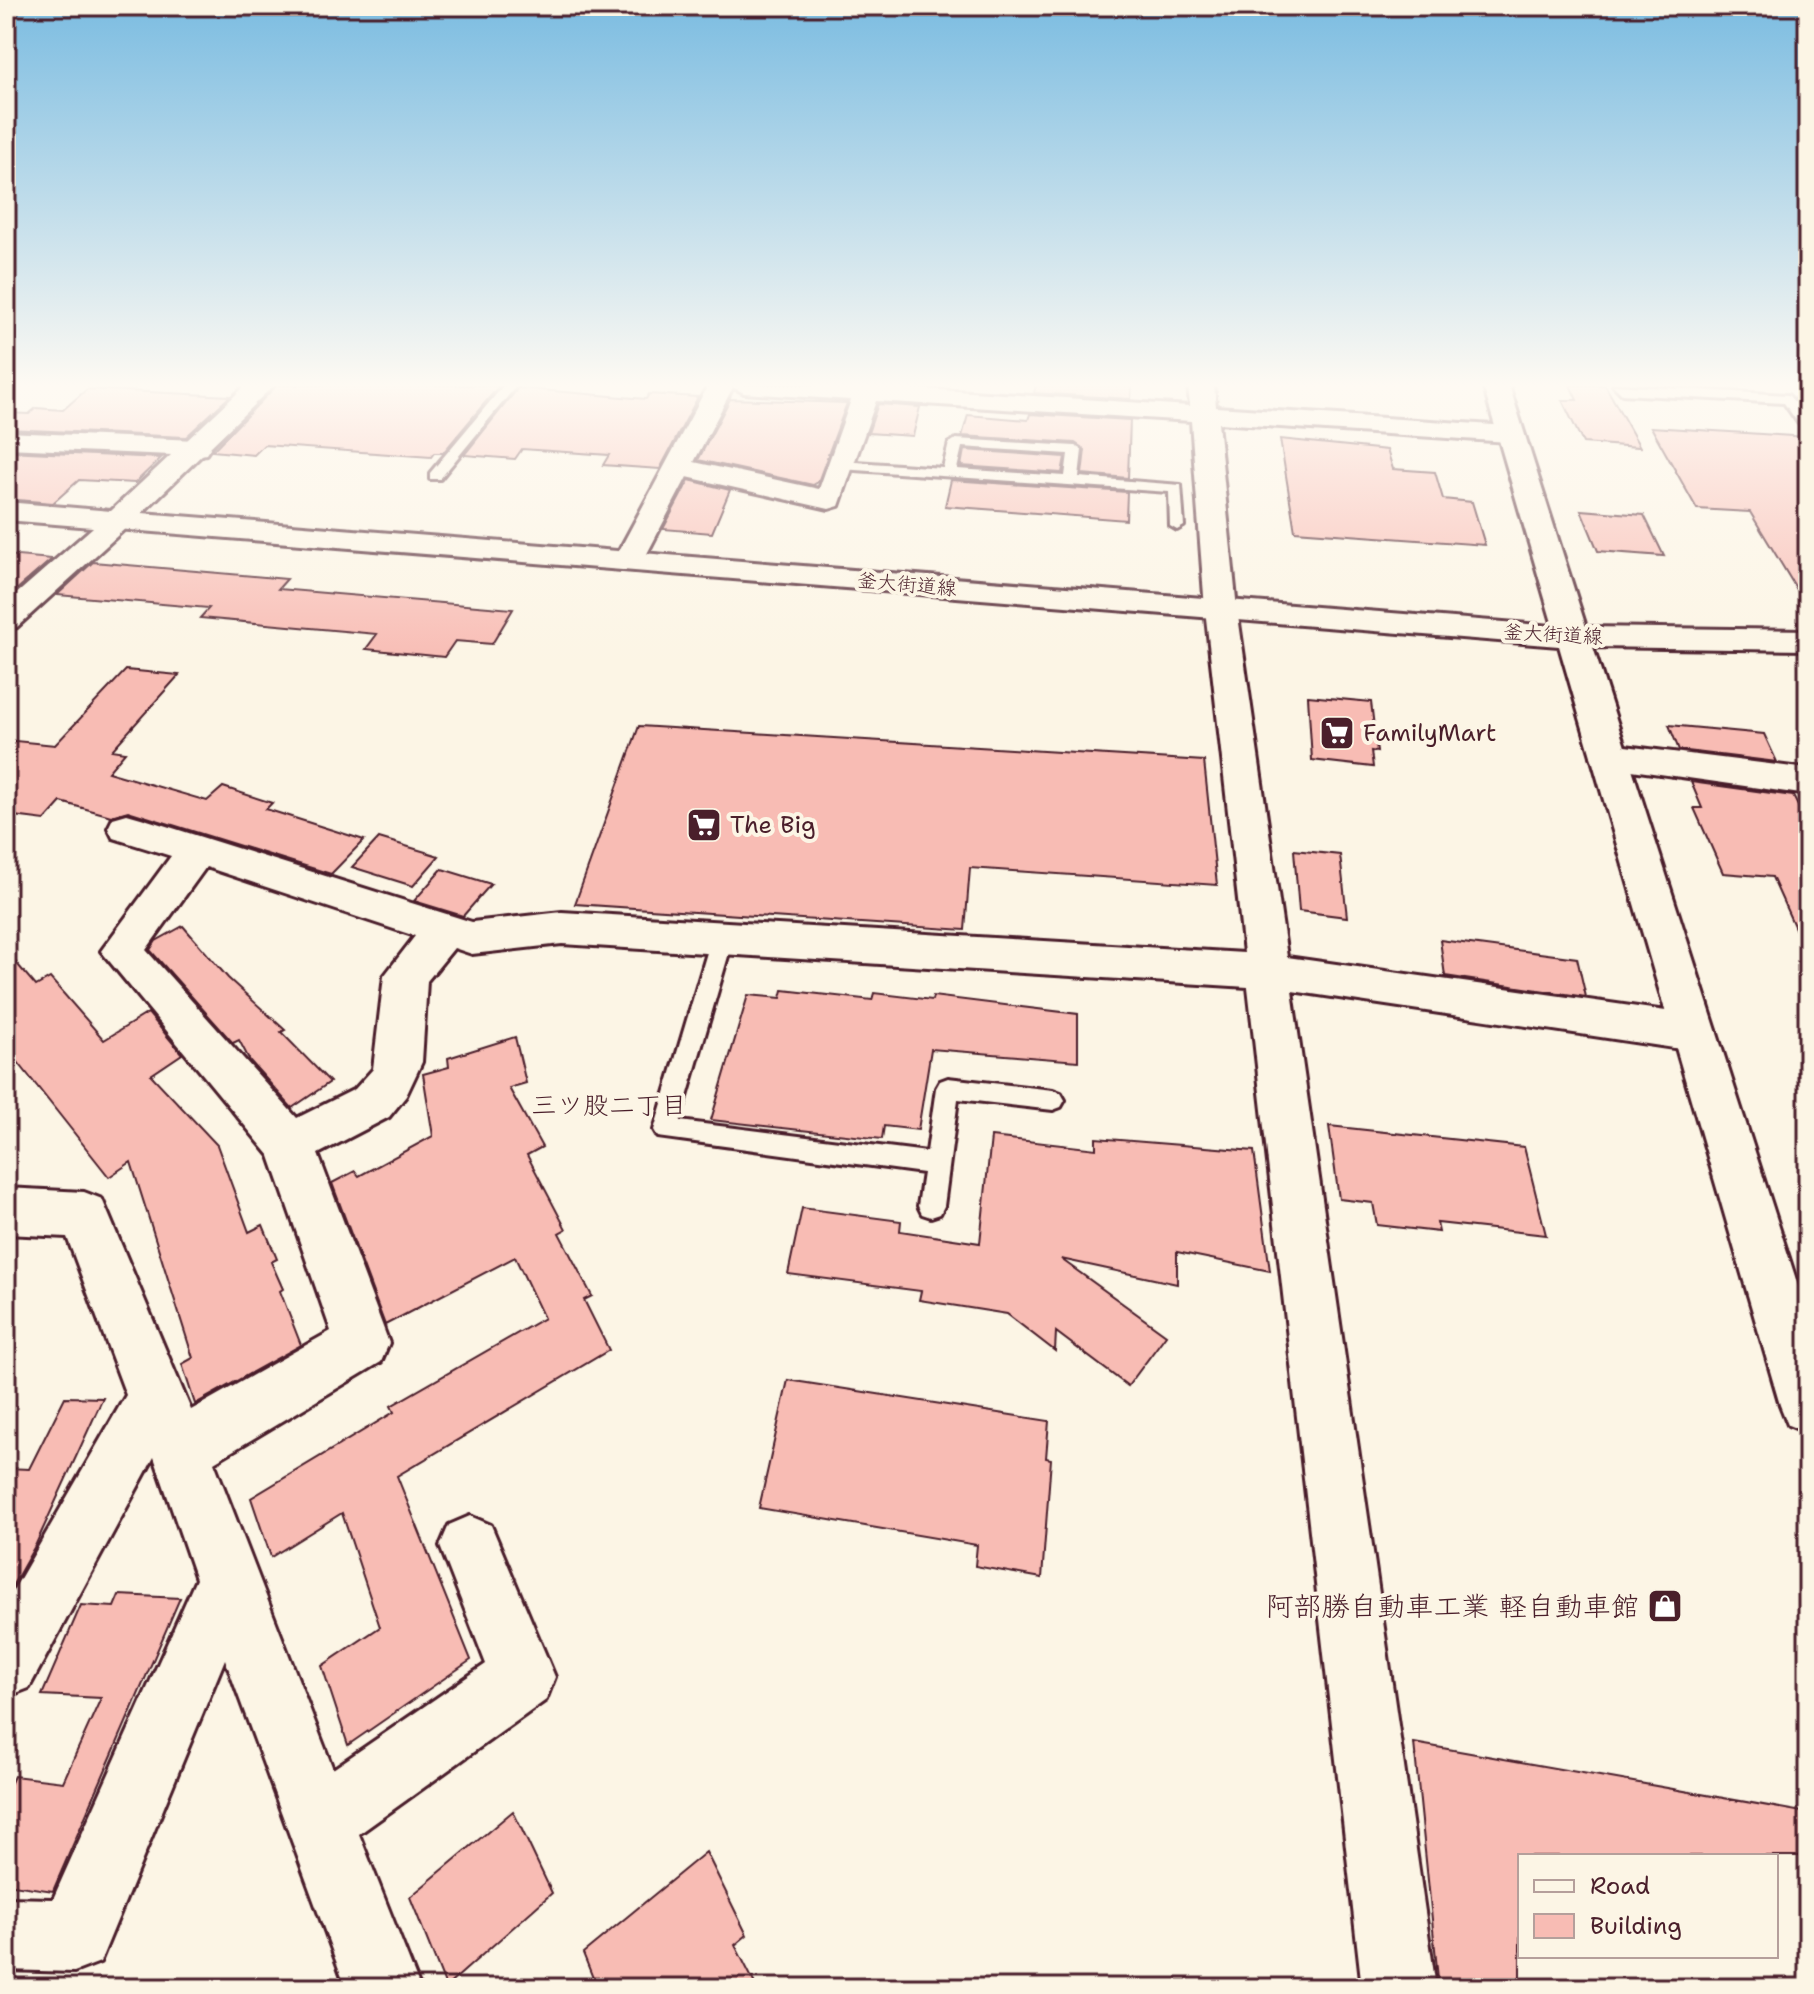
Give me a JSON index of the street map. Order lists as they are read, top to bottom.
{
  "streets": {
    "street": ["釜大街道線"]
  },
  "districts": ["三ツ股二丁目"],
  "places": {
    "supermarket": ["FamilyMart", "The Big"],
    "shop": ["阿部勝自動車工業 軽自動車館"]
  },
  "legend": ["Road", "Building"]
}
